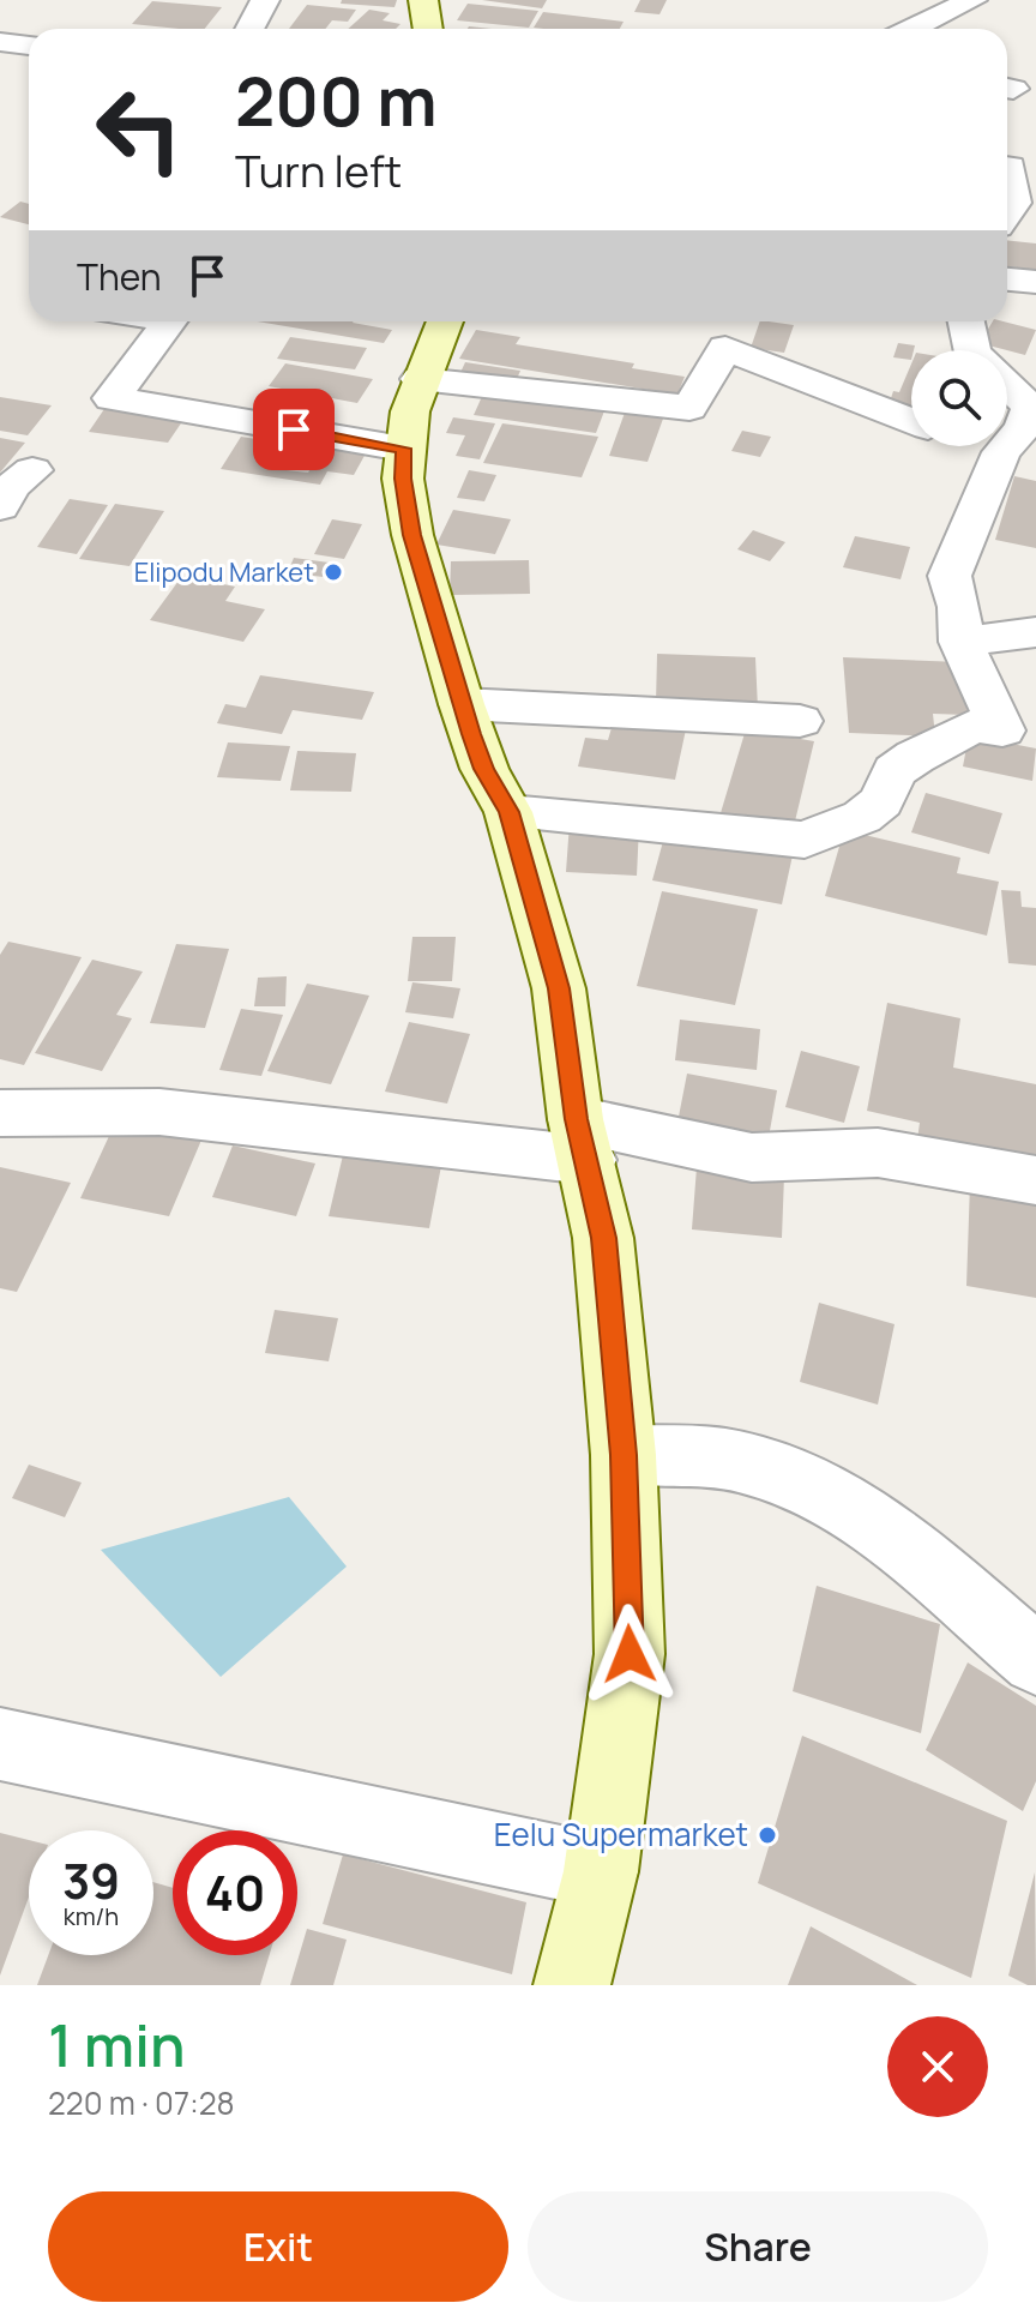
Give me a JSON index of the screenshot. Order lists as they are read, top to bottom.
{
  "places": ["Elipodu Market", "Eelu Supermarket"],
  "page": {
    "turn": ["200 m", "Turn left"],
    "then": "Then",
    "speed": "39 km/h",
    "limit": "40",
    "heading": ["1 min", "220 m · 07:28"],
    "buttons": ["Exit", "Share"]
  }
}
